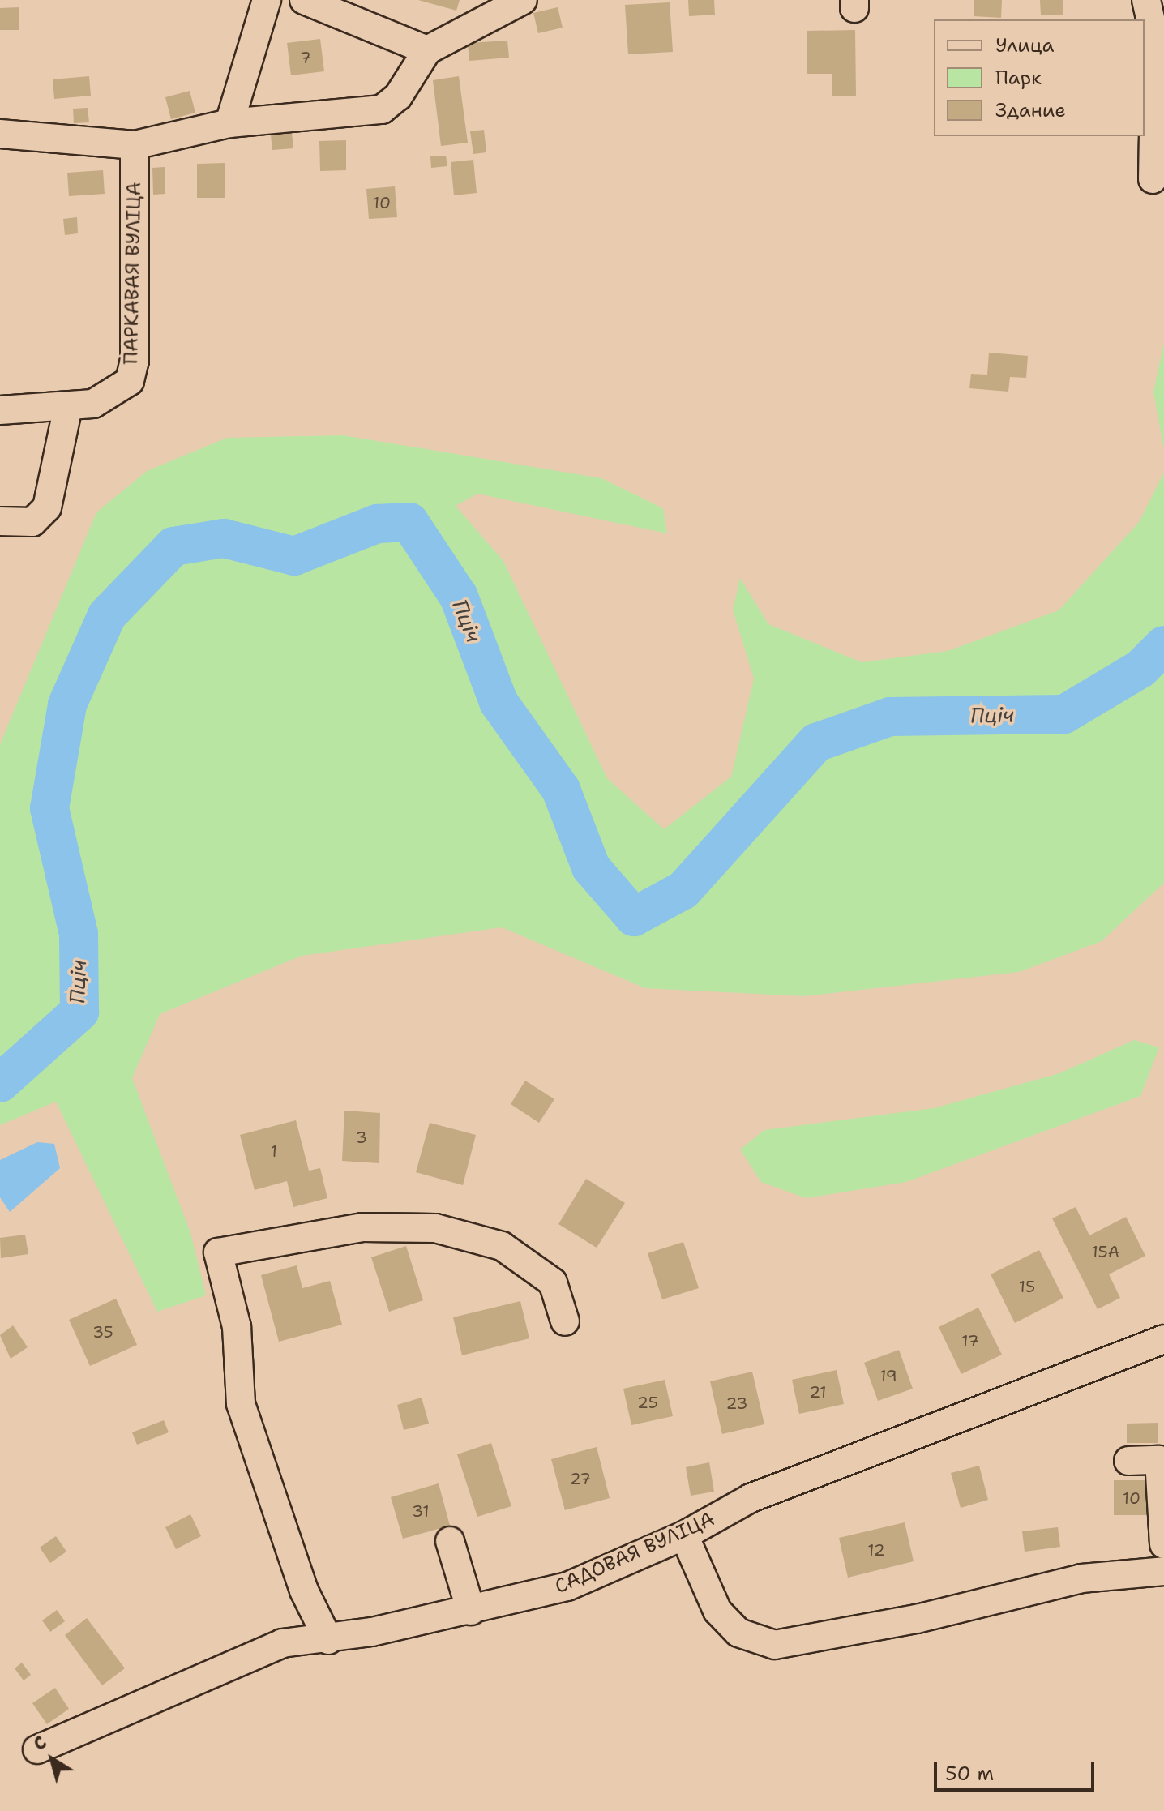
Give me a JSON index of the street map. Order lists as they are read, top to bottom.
{
  "streets": {
    "street": ["ПАРКАВАЯ ВУЛІЦА", "САДОВАЯ ВУЛІЦА"]
  },
  "water": ["Пціч"],
  "house_numbers": [
    "7",
    "10",
    "3",
    "1",
    "15А",
    "15",
    "35",
    "17",
    "19",
    "21",
    "25",
    "23",
    "27",
    "10",
    "31",
    "12"
  ],
  "legend": ["Улица", "Парк", "Здание"],
  "scale_bar": "50 m",
  "north": "top left"
}
